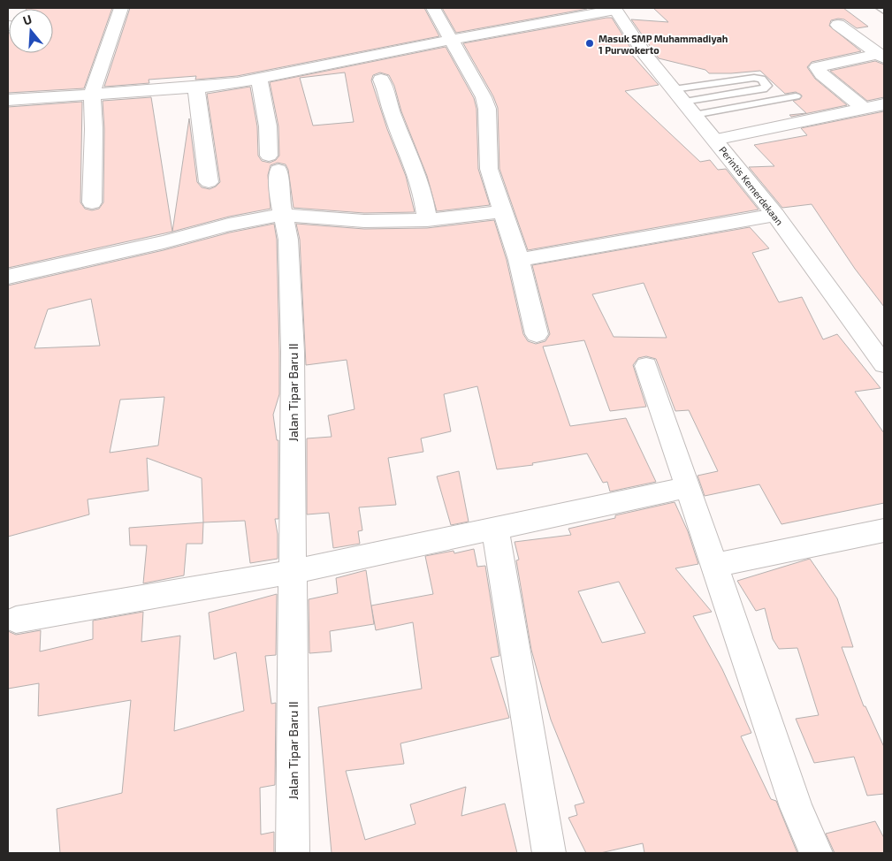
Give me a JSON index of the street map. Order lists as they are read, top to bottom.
{
  "streets": {
    "street": ["Perintis Kemerdekaan", "Jalan Tipar Baru II"]
  },
  "places": ["Masuk SMP Muhammadiyah 1 Purwokerto"],
  "north": "top"
}
